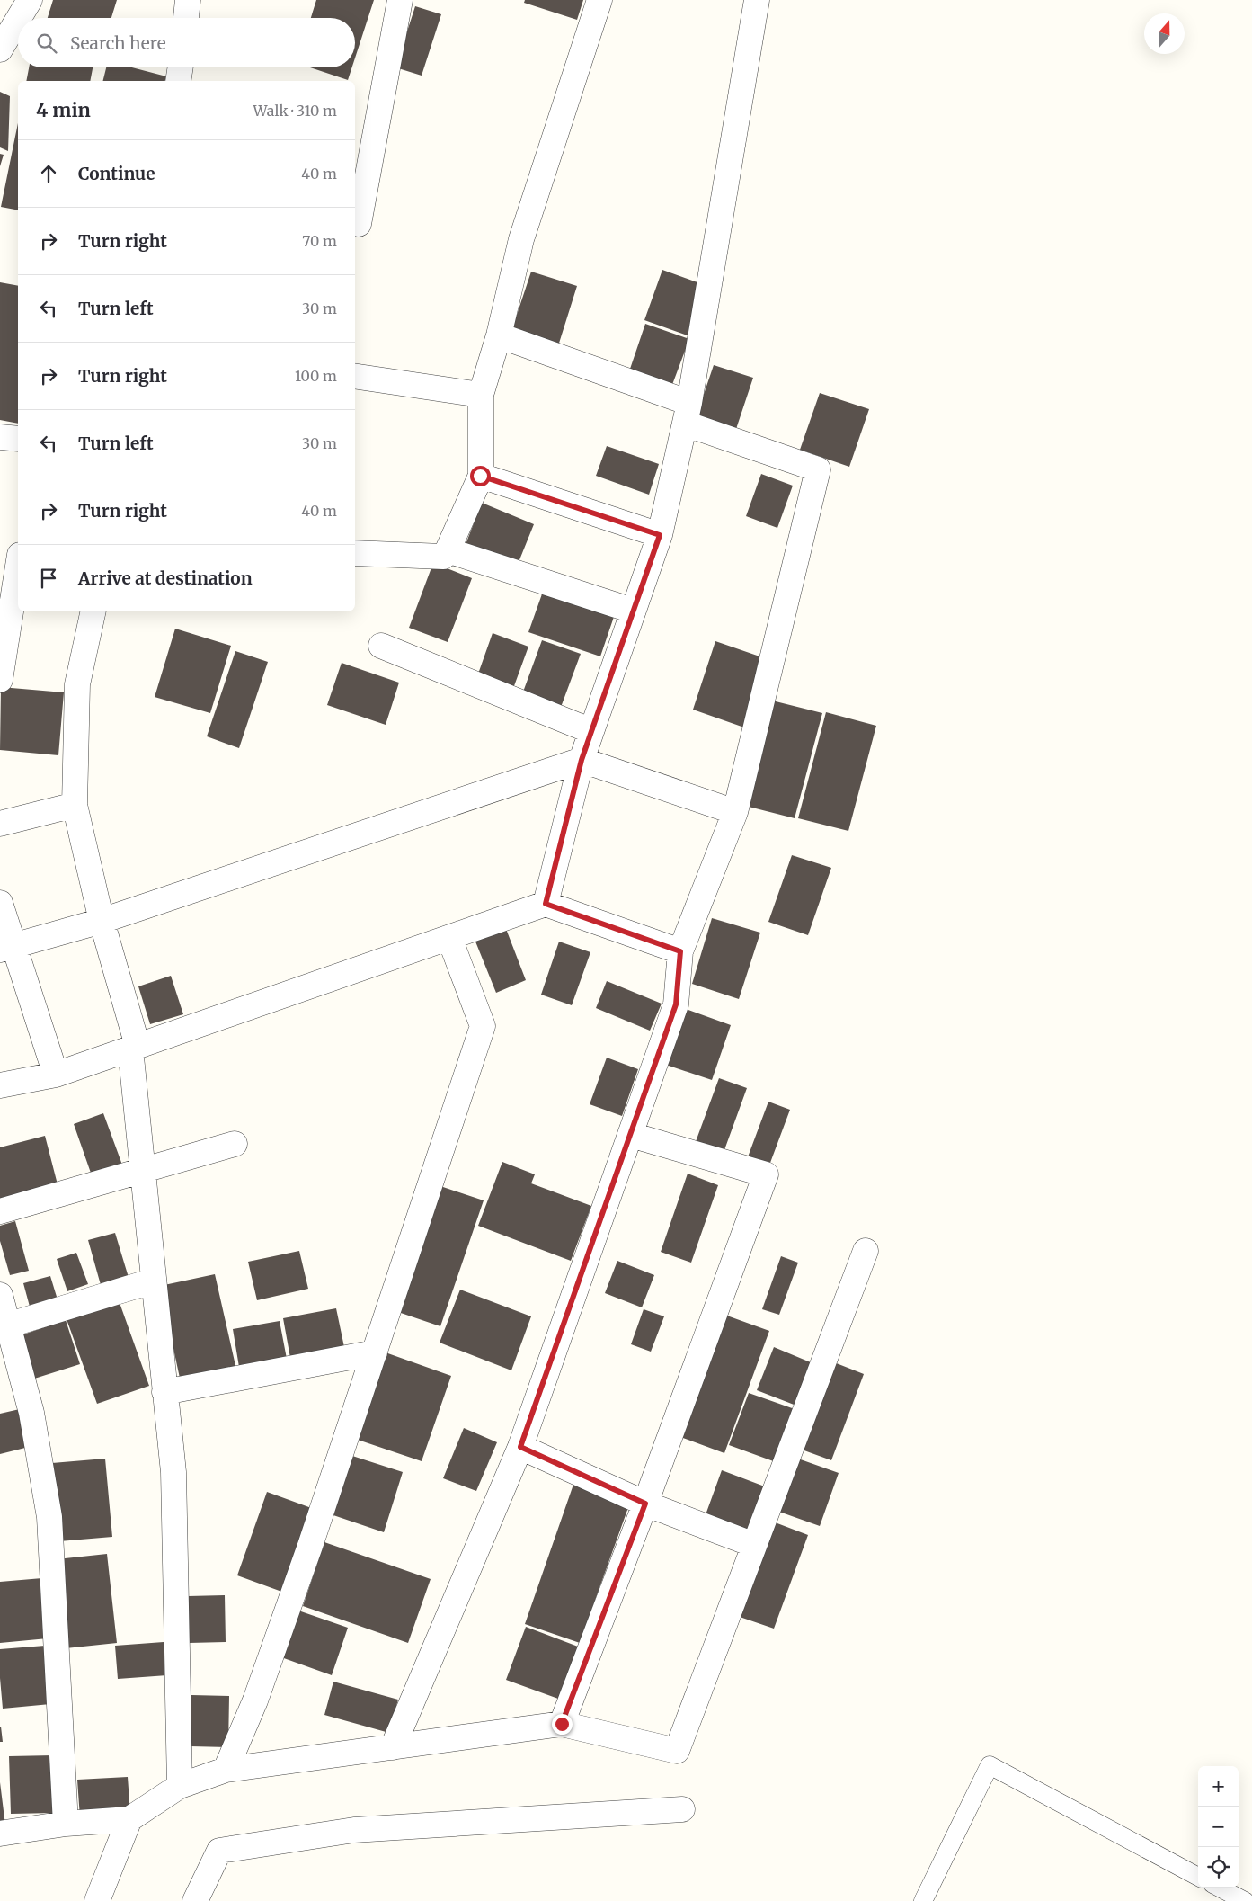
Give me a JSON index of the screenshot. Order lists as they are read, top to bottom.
{
  "north": "top",
  "page": {
    "search": "Search here",
    "heading": ["4 min", "Walk · 310 m"],
    "list": [
      ["Continue", "40 m"],
      ["Turn right", "70 m"],
      ["Turn left", "30 m"],
      ["Turn right", "100 m"],
      ["Turn left", "30 m"],
      ["Turn right", "40 m"],
      "Arrive at destination"
    ],
    "map_buttons": ["+", "−"]
  }
}
